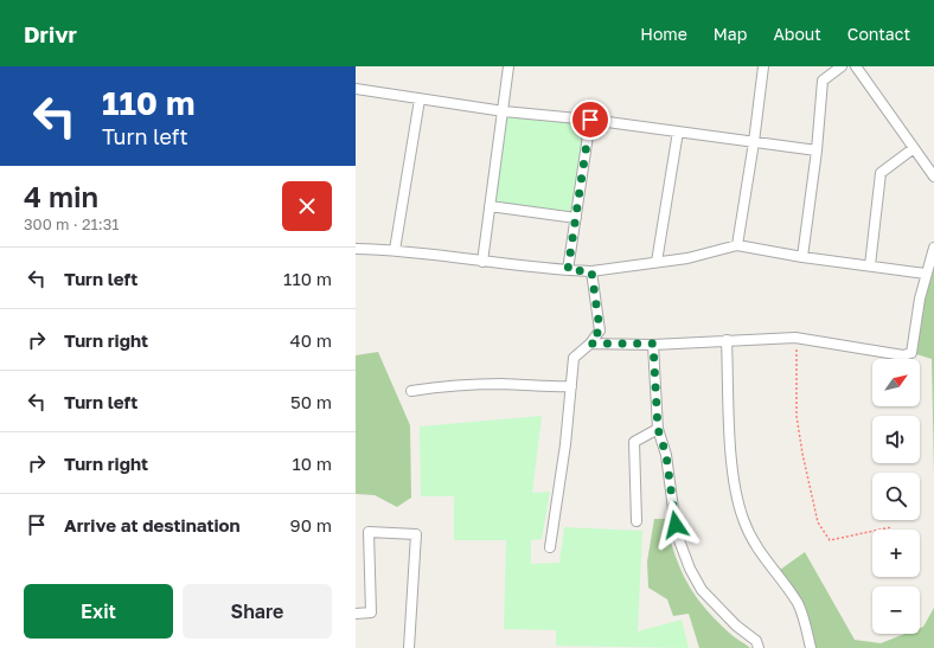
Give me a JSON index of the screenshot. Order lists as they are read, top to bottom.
{
  "north": "top right",
  "page": {
    "header": "Drivr",
    "nav": [
      "Home",
      "Map",
      "About",
      "Contact"
    ],
    "turn": ["110 m", "Turn left"],
    "heading": ["4 min", "300 m · 21:31"],
    "list": [
      {
        "name": "Turn left",
        "value": "110 m"
      },
      {
        "name": "Turn right",
        "value": "40 m"
      },
      {
        "name": "Turn left",
        "value": "50 m"
      },
      {
        "name": "Turn right",
        "value": "10 m"
      },
      {
        "name": "Arrive at destination",
        "value": "90 m"
      }
    ],
    "map_buttons": ["+", "−"],
    "buttons": ["Exit", "Share"]
  }
}
